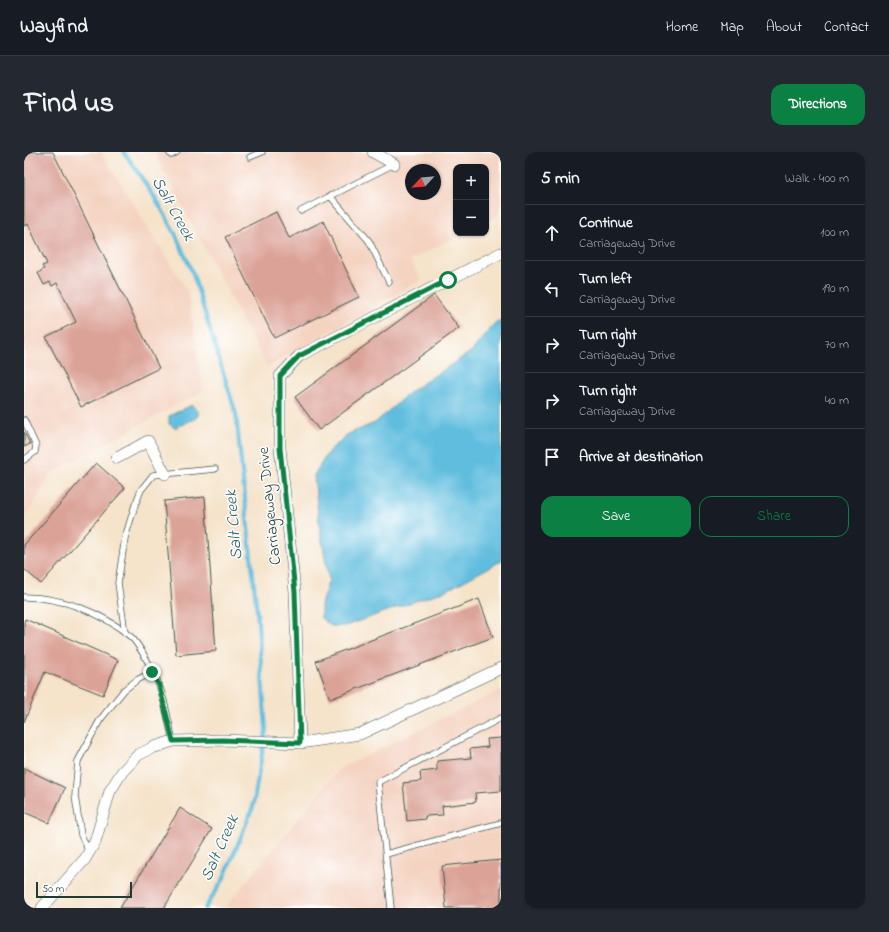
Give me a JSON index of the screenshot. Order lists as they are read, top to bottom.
{
  "streets": {
    "street": ["Carriageway Drive"]
  },
  "water": ["Salt Creek"],
  "scale_bar": "50 m",
  "north": "bottom left",
  "page": {
    "header": "Wayfind",
    "nav": [
      "Home",
      "Map",
      "About",
      "Contact"
    ],
    "title": "Find us",
    "buttons": [
      "Directions",
      ["Save", "Share"]
    ],
    "heading": ["5 min", "Walk · 400 m"],
    "map_buttons": ["+", "−"],
    "list": [
      ["Continue", "Carriageway Drive", "100 m"],
      ["Turn left", "Carriageway Drive", "190 m"],
      ["Turn right", "Carriageway Drive", "70 m"],
      ["Turn right", "Carriageway Drive", "40 m"],
      "Arrive at destination"
    ],
    "scale": "50 m"
  }
}
